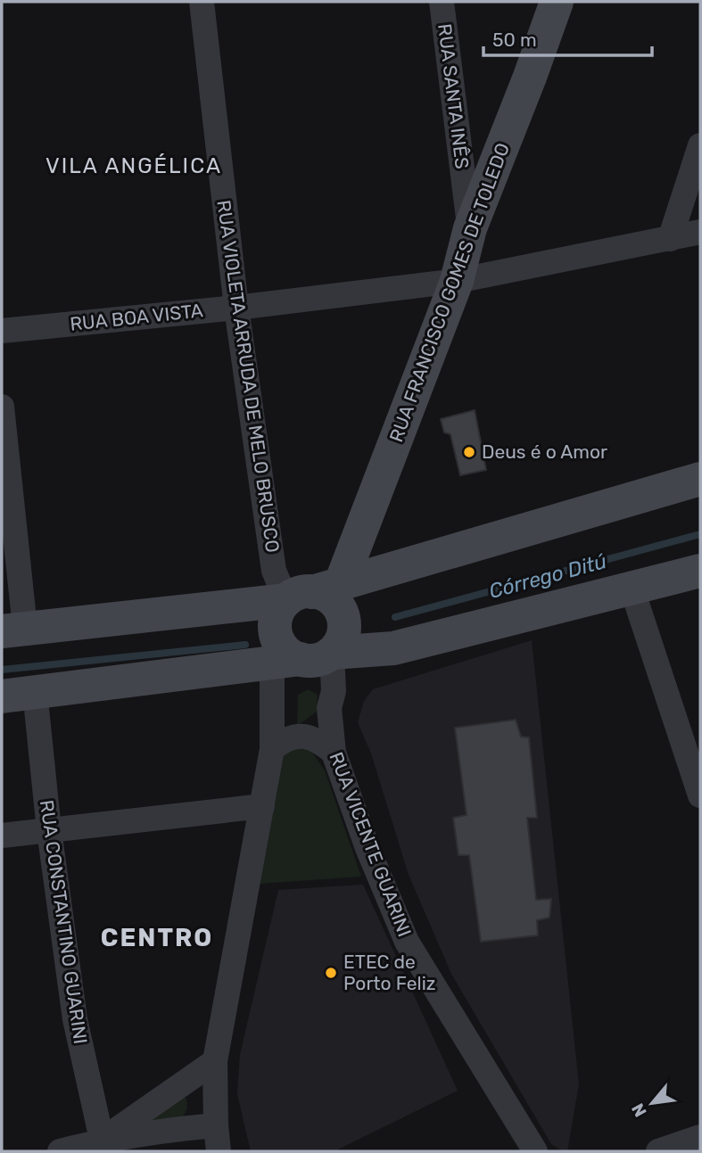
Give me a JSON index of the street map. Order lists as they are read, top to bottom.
{
  "streets": {
    "main road": ["RUA FRANCISCO GOMES DE TOLEDO"],
    "street": [
      "RUA SANTA INÊS",
      "RUA BOA VISTA",
      "RUA VIOLETA ARRUDA DE MELO BRUSCO",
      "RUA VICENTE GUARINI",
      "RUA CONSTANTINO GUARINI"
    ]
  },
  "crossings": [
    ["RUA SANTA INÊS", "RUA FRANCISCO GOMES DE TOLEDO"],
    ["RUA FRANCISCO GOMES DE TOLEDO", "RUA BOA VISTA"],
    ["RUA FRANCISCO GOMES DE TOLEDO", "RUA VIOLETA ARRUDA DE MELO BRUSCO"],
    ["RUA FRANCISCO GOMES DE TOLEDO", "RUA VICENTE GUARINI"],
    ["RUA BOA VISTA", "RUA VIOLETA ARRUDA DE MELO BRUSCO"],
    ["RUA VIOLETA ARRUDA DE MELO BRUSCO", "RUA VICENTE GUARINI"]
  ],
  "districts": ["VILA ANGÉLICA", "CENTRO"],
  "water": ["Córrego Ditú"],
  "places": ["Deus é o Amor", "ETEC de Porto Feliz"],
  "scale_bar": "50 m",
  "north": "bottom left"
}
